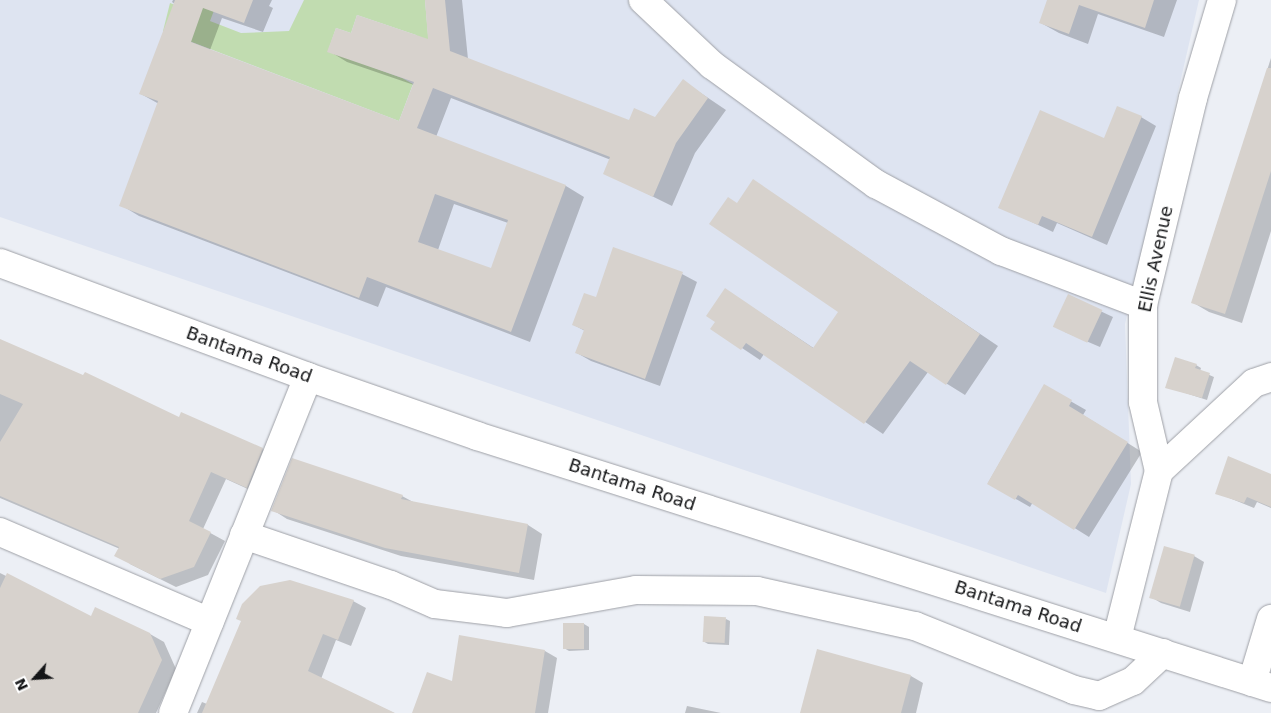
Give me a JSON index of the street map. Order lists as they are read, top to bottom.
{
  "streets": {
    "street": ["Ellis Avenue", "Bantama Road"]
  },
  "crossings": [
    ["Ellis Avenue", "Bantama Road"]
  ],
  "north": "bottom left"
}
